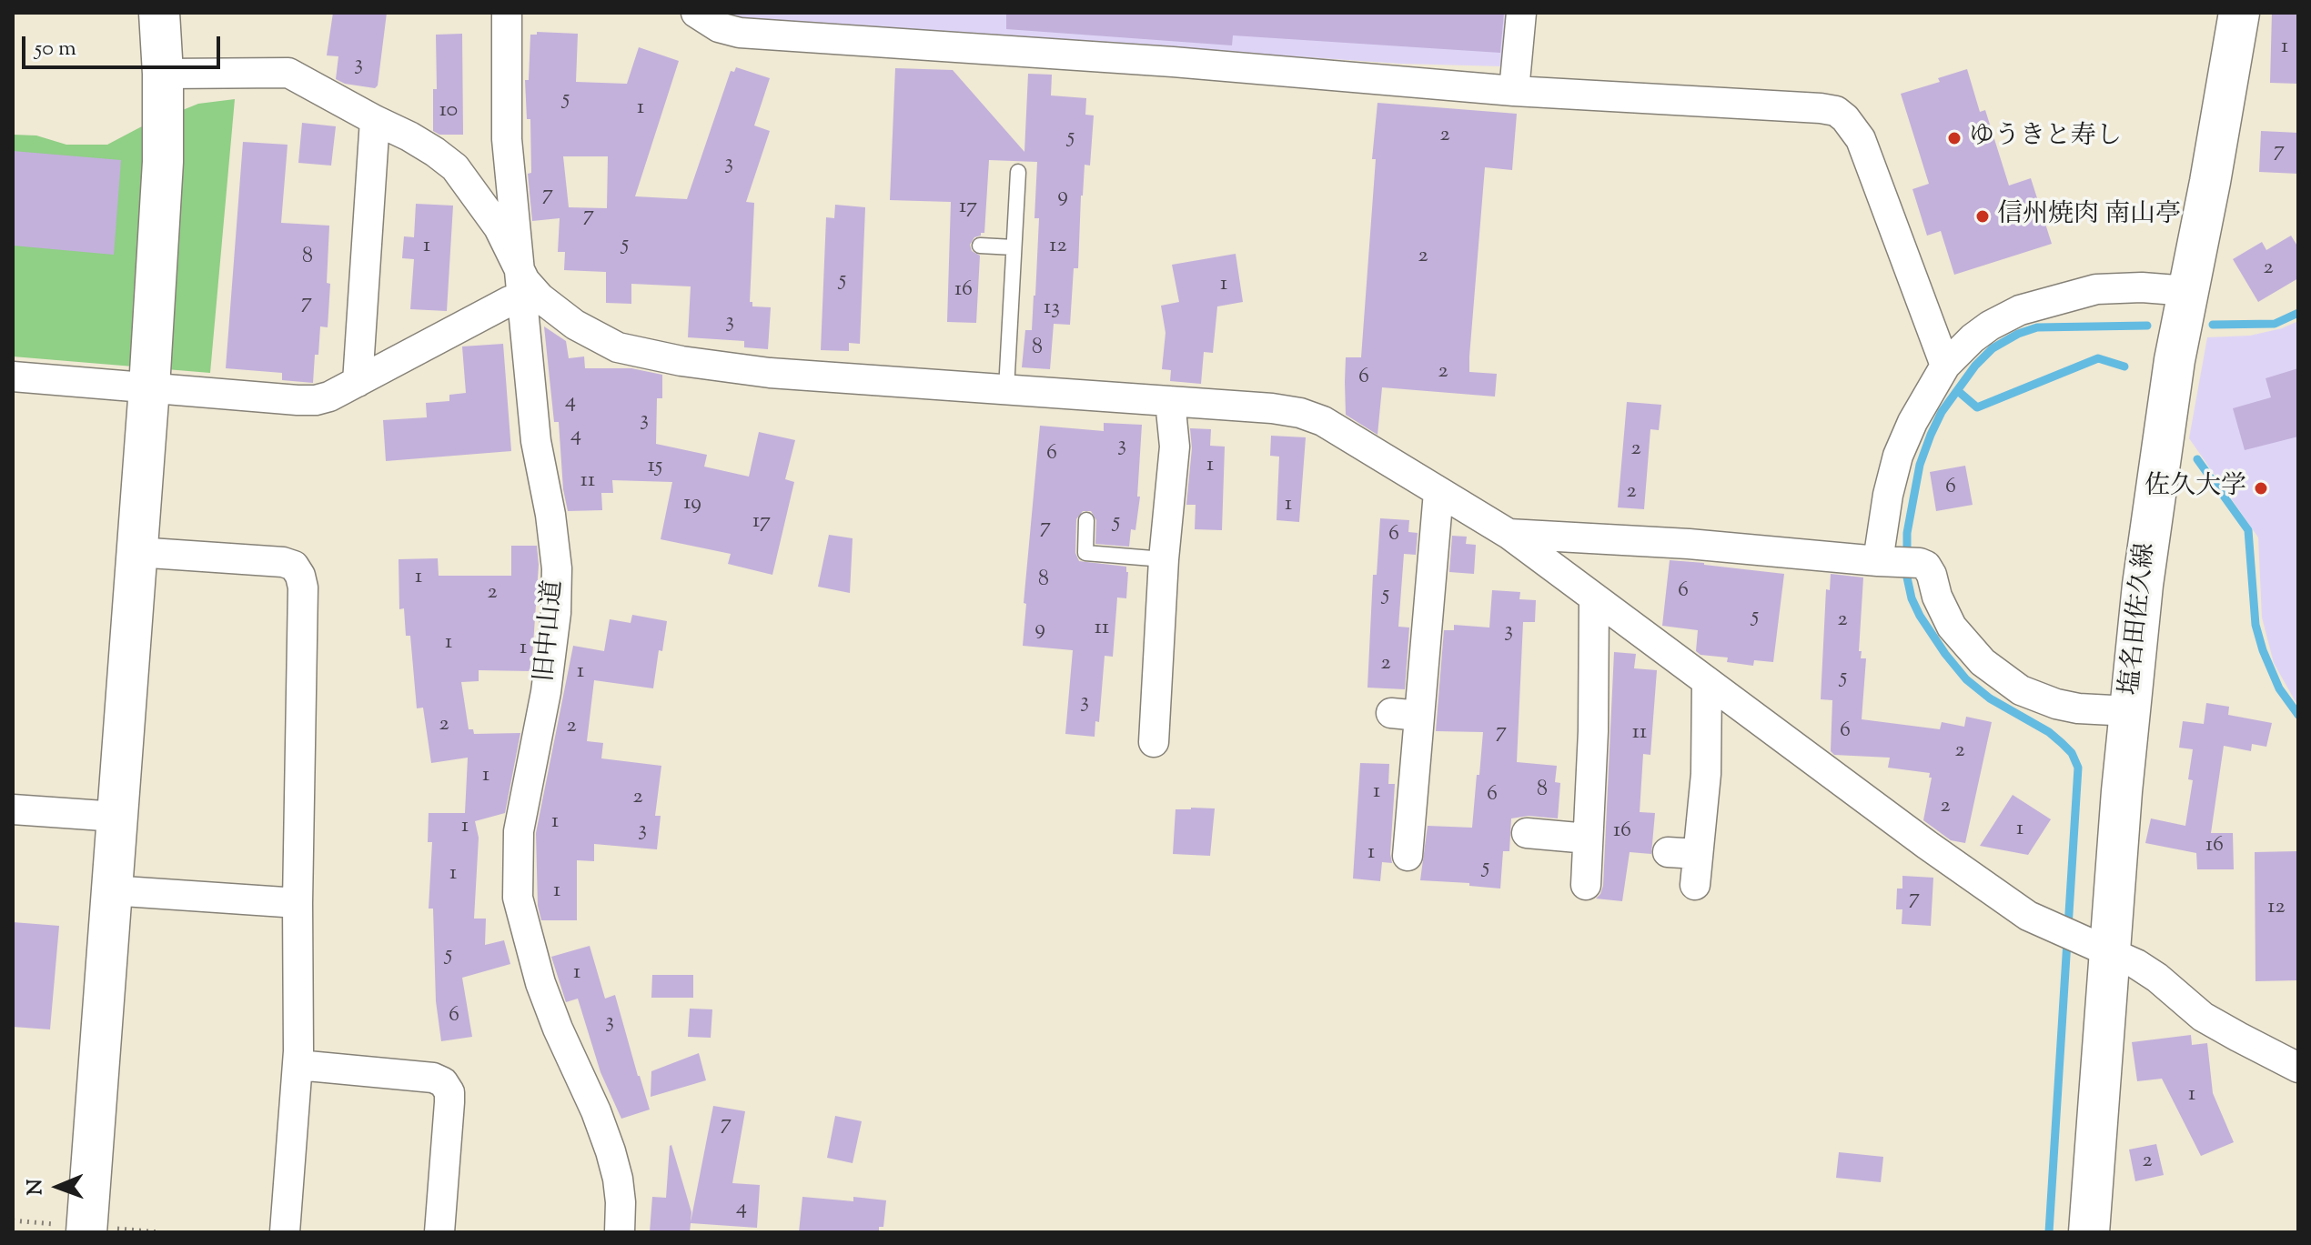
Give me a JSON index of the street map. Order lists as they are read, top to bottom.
{
  "streets": {
    "street": ["塩名田佐久線", "旧中山道"]
  },
  "places": ["ゆうきと寿し", "信州焼肉 南山亭", "佐久大学"],
  "house_numbers": [
    "1",
    "3",
    "5",
    "1",
    "10",
    "2",
    "5",
    "7",
    "3",
    "7",
    "9",
    "17",
    "7",
    "5",
    "1",
    "12",
    "2",
    "8",
    "2",
    "5",
    "1",
    "16",
    "7",
    "13",
    "3",
    "8",
    "2",
    "6",
    "4",
    "3",
    "4",
    "3",
    "2",
    "6",
    "1",
    "15",
    "11",
    "6",
    "2",
    "19",
    "1",
    "17",
    "5",
    "7",
    "6",
    "1",
    "8",
    "6",
    "2",
    "5",
    "5",
    "2",
    "11",
    "9",
    "3",
    "1",
    "1",
    "2",
    "1",
    "5",
    "3",
    "2",
    "2",
    "6",
    "7",
    "11",
    "2",
    "1",
    "8",
    "1",
    "6",
    "2",
    "2",
    "1",
    "1",
    "1",
    "3",
    "16",
    "16",
    "1",
    "5",
    "1",
    "1",
    "7",
    "12",
    "5",
    "1",
    "6",
    "3",
    "1",
    "7",
    "2",
    "4"
  ],
  "scale_bar": "50 m",
  "north": "left"
}
